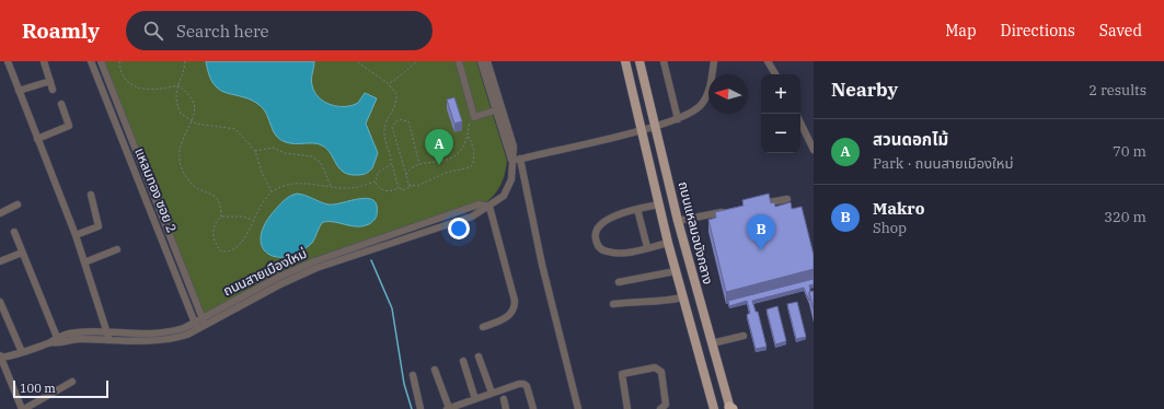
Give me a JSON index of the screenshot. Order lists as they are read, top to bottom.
{
  "streets": {
    "main road": ["ถนนแหลมฉบังกลาง"],
    "street": ["แหลมทอง ซอย 2", "ถนนสายเมืองใหม่"]
  },
  "crossings": [
    ["แหลมทอง ซอย 2", "ถนนสายเมืองใหม่"]
  ],
  "scale_bar": "100 m",
  "north": "left",
  "page": {
    "header": "Roamly",
    "search": "Search here",
    "nav": ["Map", "Directions", "Saved"],
    "heading": ["Nearby", "2 results"],
    "map_buttons": ["+", "−"],
    "list": [
      {
        "mark": "A",
        "name": "สวนดอกไม้",
        "note": "Park · ถนนสายเมืองใหม่",
        "value": "70 m"
      },
      {
        "mark": "B",
        "name": "Makro",
        "note": "Shop",
        "value": "320 m"
      }
    ],
    "pins": ["A", "B"],
    "scale": "100 m"
  }
}
